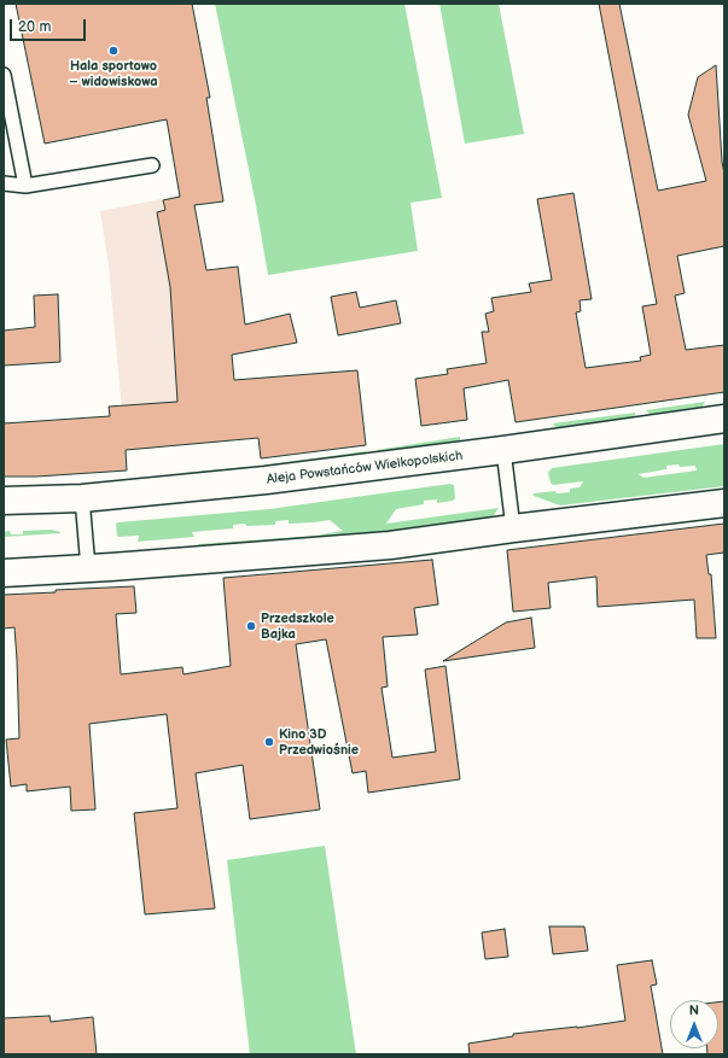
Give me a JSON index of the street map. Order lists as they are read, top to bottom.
{
  "streets": {
    "street": ["Aleja Powstańców Wielkopolskich"]
  },
  "places": ["Hala sportowo – widowiskowa", "Przedszkole Bajka", "Kino 3D Przedwiośnie"],
  "scale_bar": "20 m",
  "north": "top"
}
